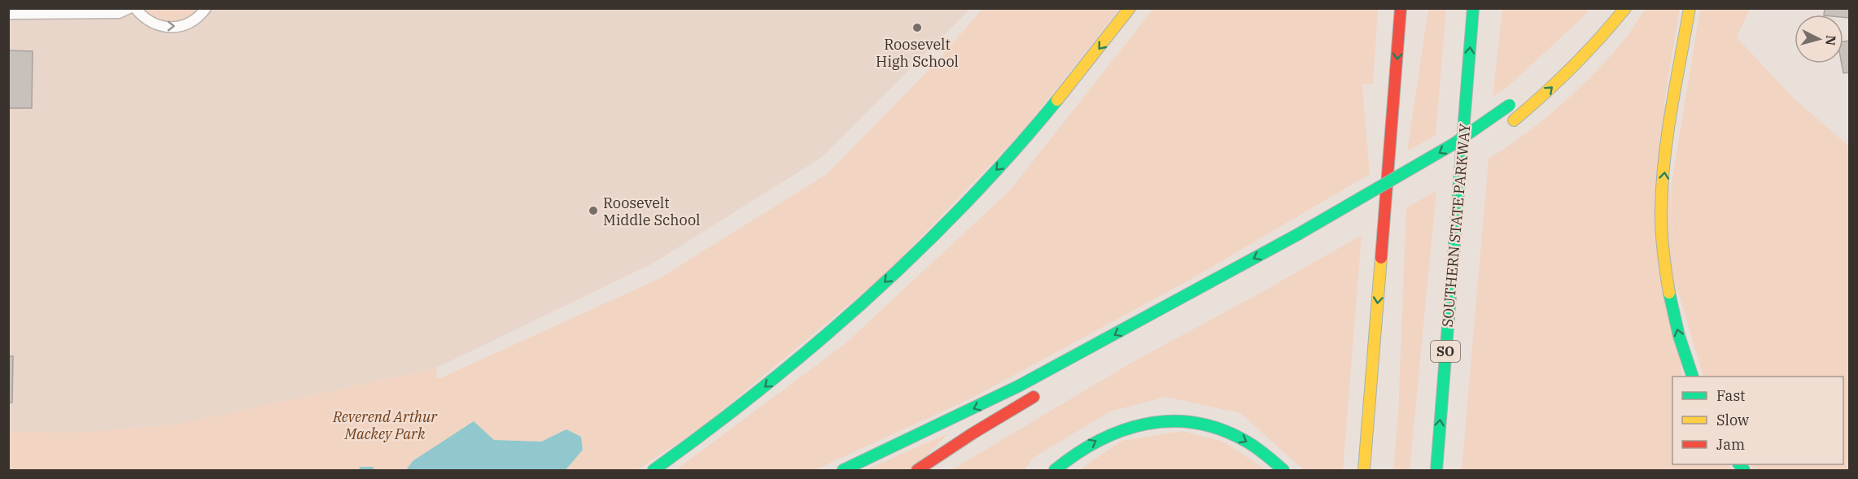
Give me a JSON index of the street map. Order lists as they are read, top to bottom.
{
  "streets": {
    "highway": ["SOUTHERN STATE PARKWAY", "SO"]
  },
  "parks": ["Reverend Arthur Mackey Park"],
  "places": ["Roosevelt High School", "Roosevelt Middle School"],
  "legend": ["Fast", "Slow", "Jam"],
  "north": "right"
}
